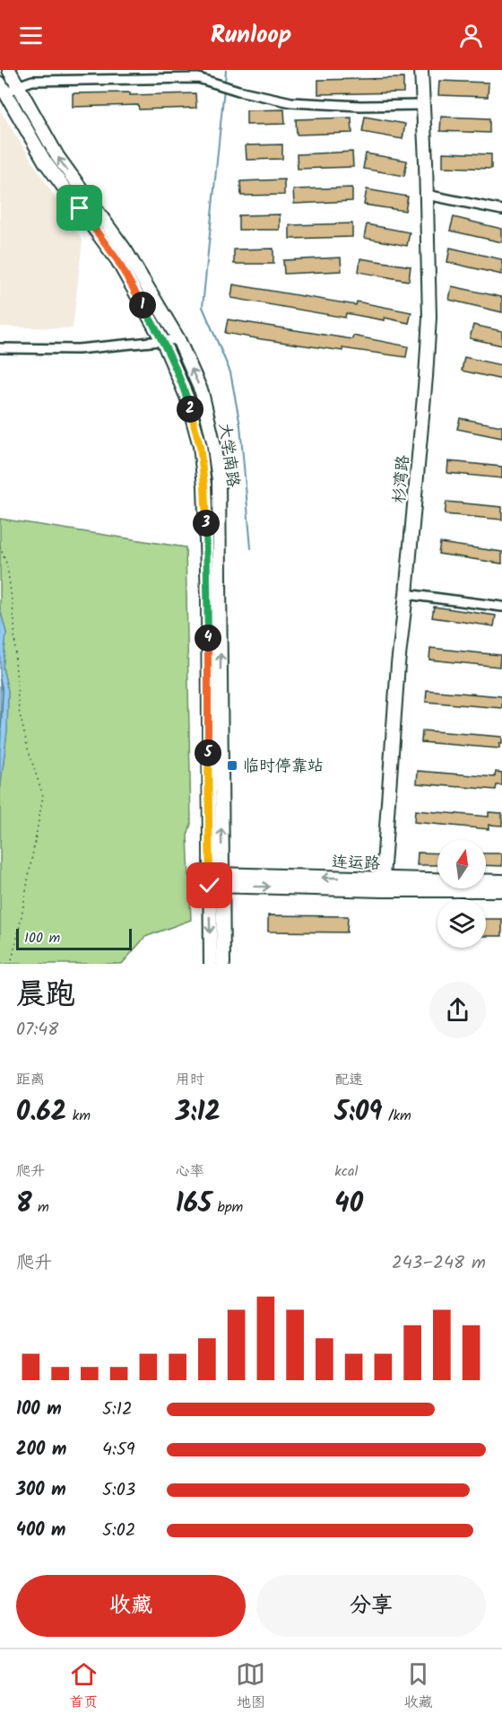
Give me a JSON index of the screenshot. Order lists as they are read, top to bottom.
{
  "streets": {
    "main road": ["大学南路", "杉湾路", "连运路"]
  },
  "crossings": [
    ["大学南路", "连运路"],
    ["杉湾路", "连运路"]
  ],
  "places": {
    "transit": ["临时停靠站"]
  },
  "scale_bar": "100 m",
  "north": "top",
  "page": {
    "header": "Runloop",
    "pins": [
      "1",
      "2",
      "3",
      "4",
      "5"
    ],
    "scale": "100 m",
    "heading": ["晨跑", "07:48"],
    "stats": [
      ["距离", "0.62 km"],
      ["用时", "3:12"],
      ["配速", "5:09 /km"],
      ["爬升", "8 m"],
      ["心率", "165 bpm"],
      ["kcal", "40"]
    ],
    "chart": ["爬升", "243–248 m"],
    "list": [
      {
        "name": "100 m",
        "note": "5:12"
      },
      {
        "name": "200 m",
        "note": "4:59"
      },
      {
        "name": "300 m",
        "note": "5:03"
      },
      {
        "name": "400 m",
        "note": "5:02"
      }
    ],
    "buttons": ["收藏", "分享"],
    "tabs": ["首页", "地图", "收藏"]
  }
}
